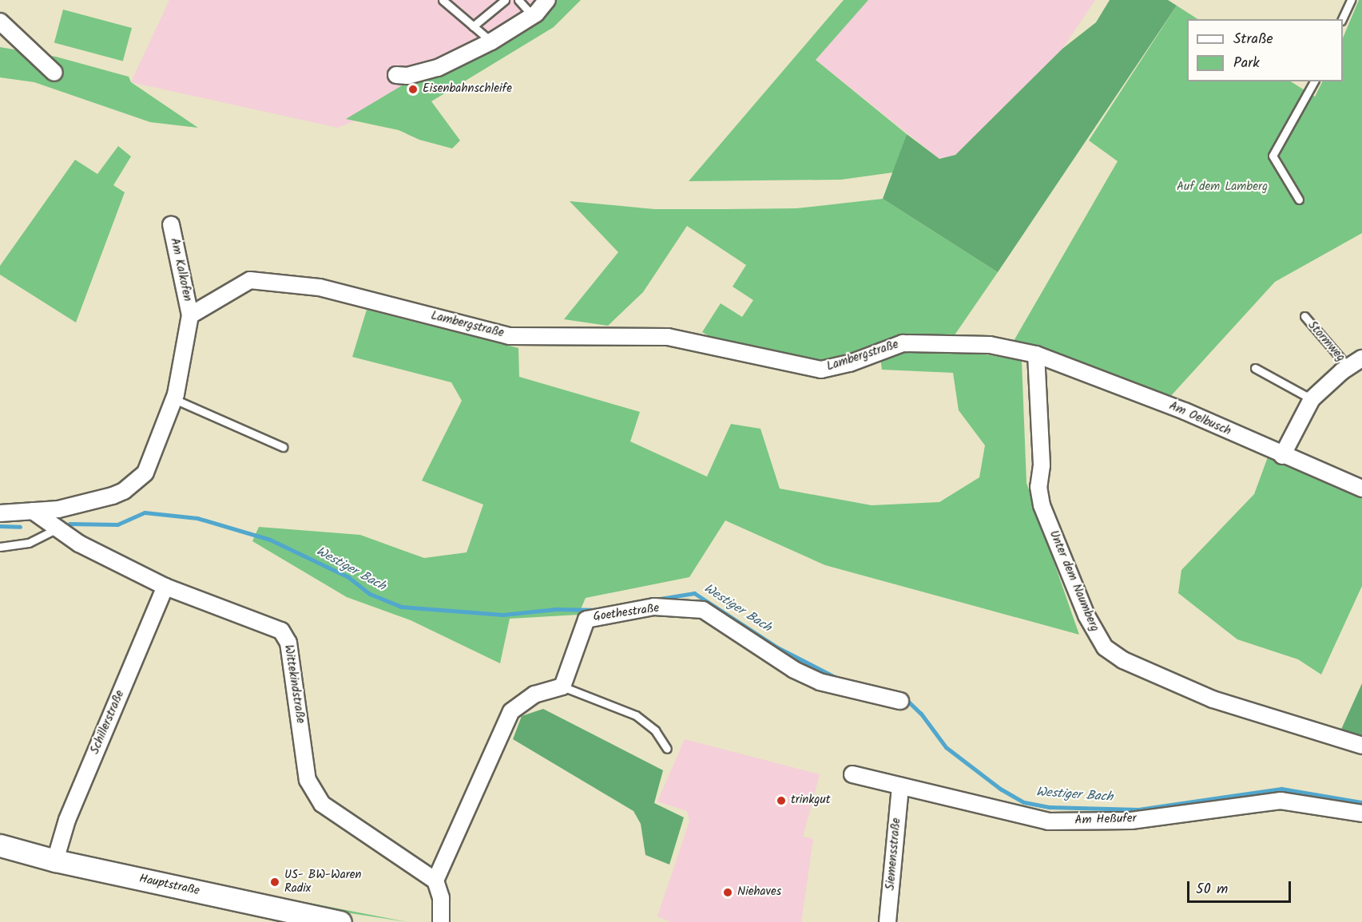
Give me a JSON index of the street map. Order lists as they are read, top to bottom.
{
  "streets": {
    "main road": ["Hauptstraße"],
    "street": [
      "Am Kalkofen",
      "Lambergstraße",
      "Stormweg",
      "Am Oelbusch",
      "Unter dem Naumberg",
      "Goethestraße",
      "Wittekindstraße",
      "Schillerstraße",
      "Am Heßufer",
      "Siemensstraße"
    ]
  },
  "crossings": [
    ["Am Kalkofen", "Lambergstraße"],
    ["Lambergstraße", "Am Oelbusch"],
    ["Lambergstraße", "Unter dem Naumberg"],
    ["Stormweg", "Am Oelbusch"],
    ["Am Oelbusch", "Unter dem Naumberg"],
    ["Wittekindstraße", "Schillerstraße"],
    ["Schillerstraße", "Hauptstraße"],
    ["Am Heßufer", "Siemensstraße"]
  ],
  "water": ["Westiger Bach"],
  "parks": ["Auf dem Lamberg"],
  "places": [
    "Eisenbahnschleife",
    "trinkgut",
    "US- BW-Waren Radix",
    "Niehaves"
  ],
  "legend": ["Straße", "Park"],
  "scale_bar": "50 m"
}
